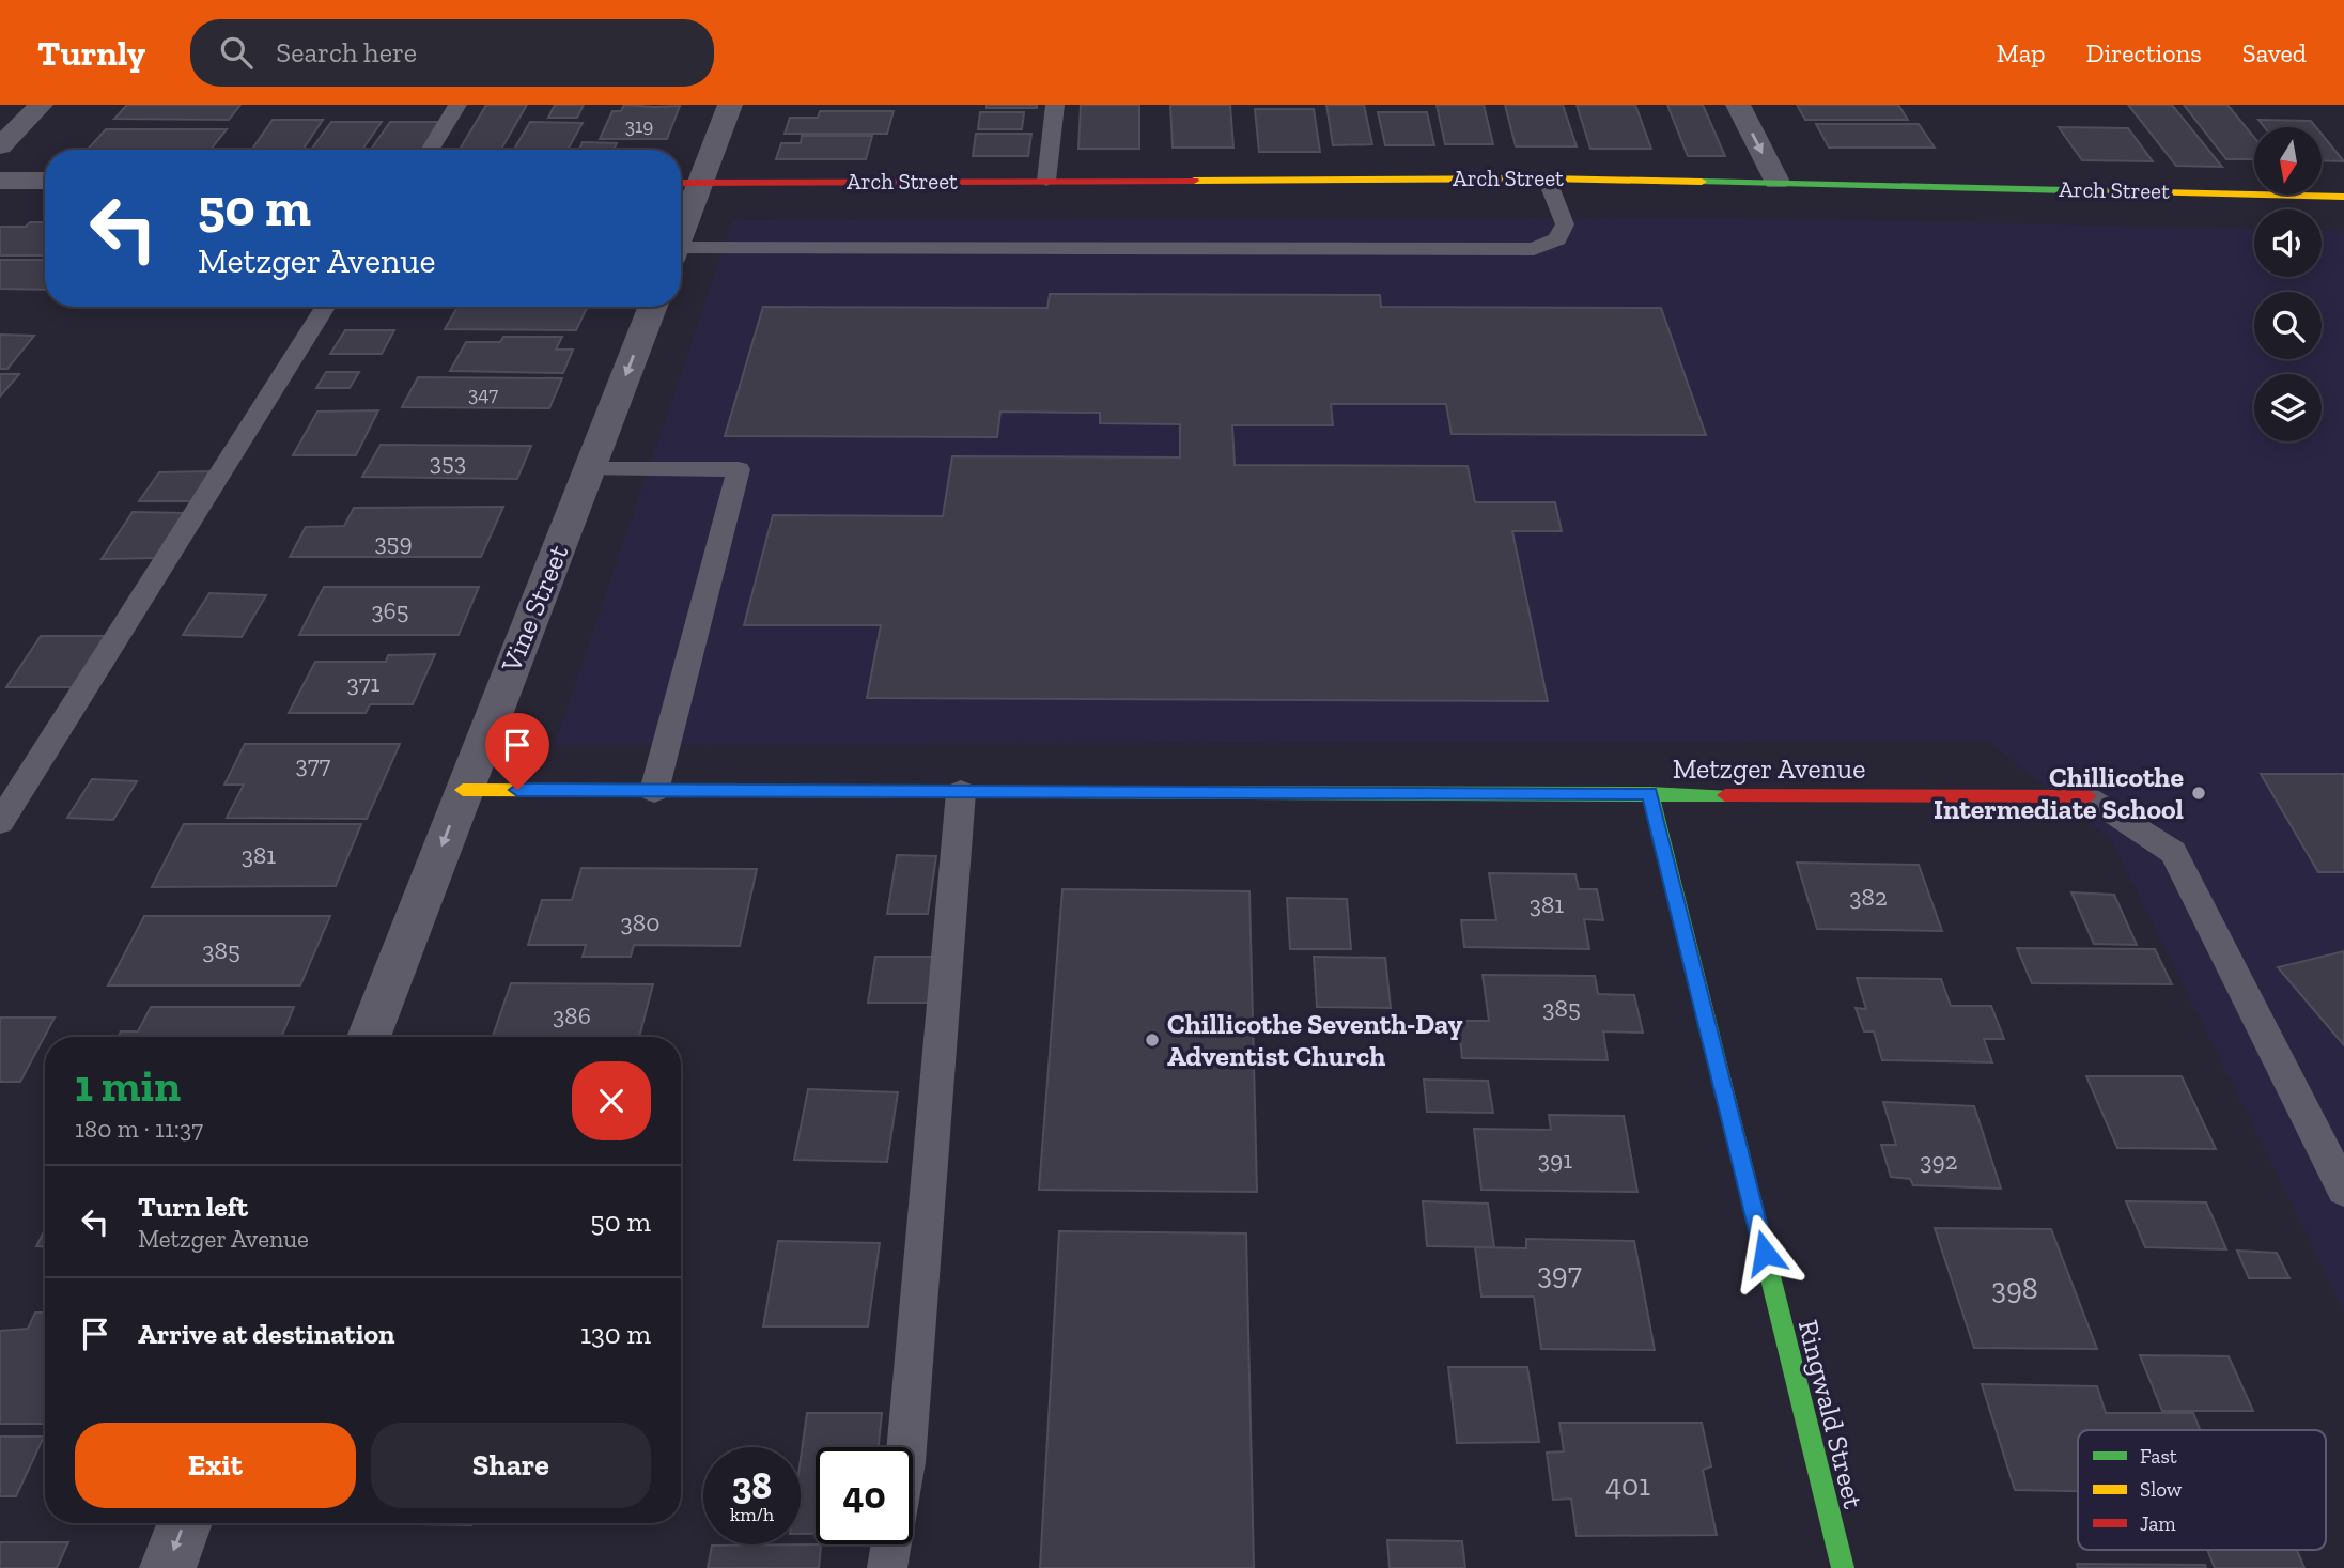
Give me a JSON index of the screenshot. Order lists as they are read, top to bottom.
{
  "streets": {
    "street": [
      "Arch Street",
      "Vine Street",
      "Metzger Avenue",
      "Ringwald Street"
    ]
  },
  "crossings": [
    ["Vine Street", "Metzger Avenue"],
    ["Metzger Avenue", "Ringwald Street"]
  ],
  "one_way": ["Vine Street"],
  "places": ["Chillicothe Intermediate School", "Chillicothe Seventh-Day Adventist Church"],
  "house_numbers": [
    "319",
    "347",
    "353",
    "359",
    "365",
    "371",
    "377",
    "381",
    "382",
    "381",
    "380",
    "385",
    "385",
    "386",
    "391",
    "392",
    "397",
    "398",
    "401"
  ],
  "legend": ["Fast", "Slow", "Jam"],
  "north": "bottom",
  "page": {
    "header": "Turnly",
    "search": "Search here",
    "nav": ["Map", "Directions", "Saved"],
    "turn": ["50 m", "Metzger Avenue"],
    "heading": ["1 min", "180 m · 11:37"],
    "list": [
      {
        "name": "Turn left",
        "note": "Metzger Avenue",
        "value": "50 m"
      },
      {
        "name": "Arrive at destination",
        "value": "130 m"
      }
    ],
    "buttons": ["Exit", "Share"],
    "speed": "38 km/h",
    "limit": "40"
  }
}
